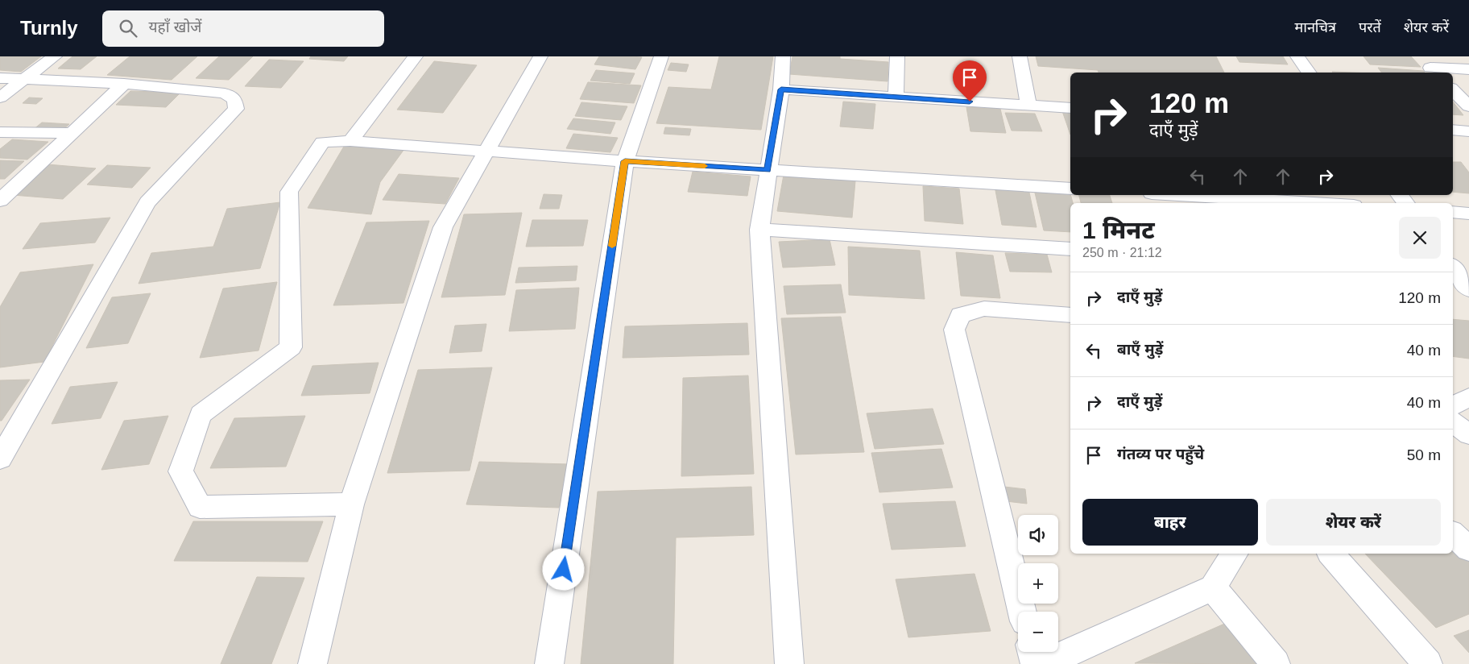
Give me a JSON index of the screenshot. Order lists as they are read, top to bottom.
{
  "page": {
    "header": "Turnly",
    "search": "यहाँ खोजें",
    "nav": ["मानचित्र", "परतें", "शेयर करें"],
    "turn": ["120 m", "दाएँ मुड़ें"],
    "heading": ["1 मिनट", "250 m · 21:12"],
    "list": [
      {
        "name": "दाएँ मुड़ें",
        "value": "120 m"
      },
      {
        "name": "बाएँ मुड़ें",
        "value": "40 m"
      },
      {
        "name": "दाएँ मुड़ें",
        "value": "40 m"
      },
      {
        "name": "गंतव्य पर पहुँचे",
        "value": "50 m"
      }
    ],
    "buttons": ["बाहर", "शेयर करें"],
    "map_buttons": ["+", "−"]
  }
}
